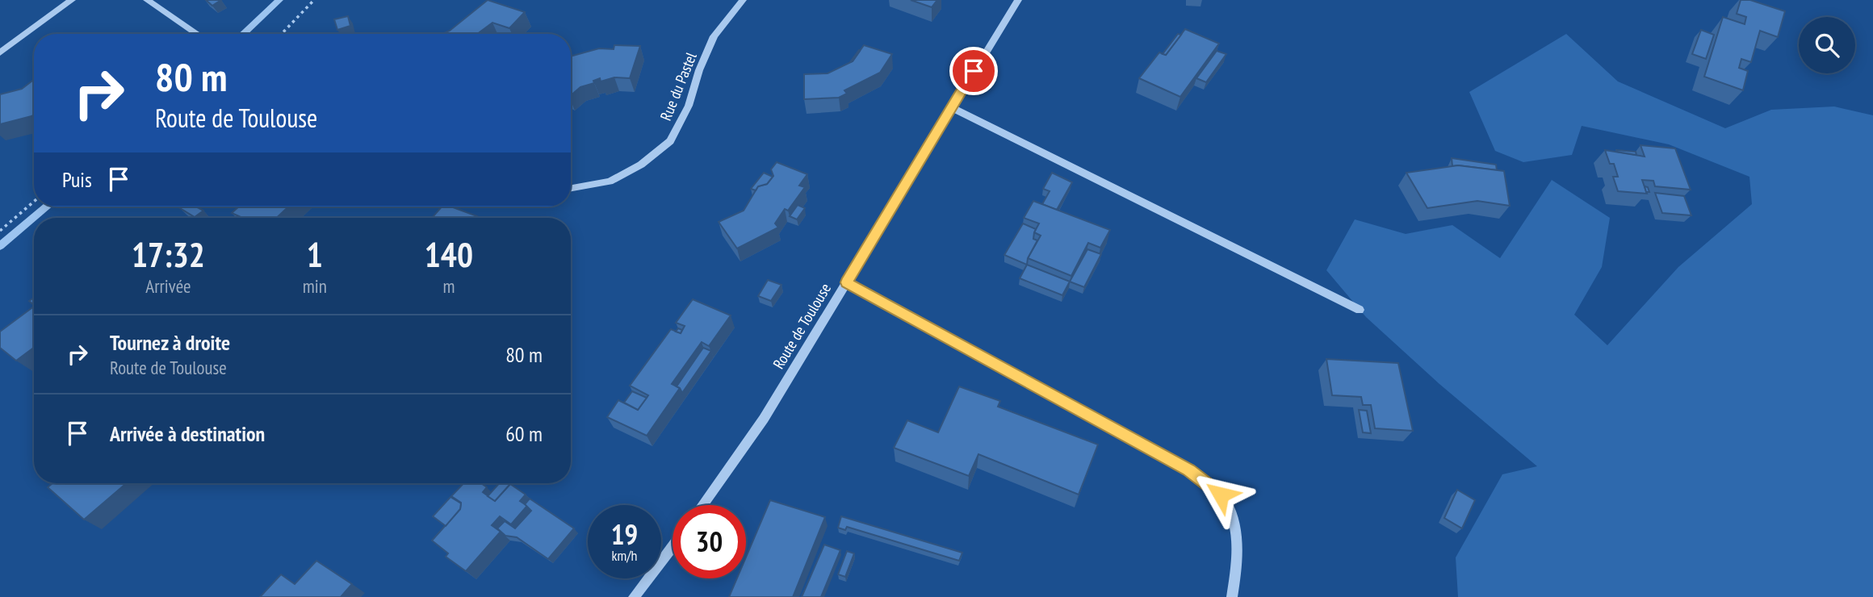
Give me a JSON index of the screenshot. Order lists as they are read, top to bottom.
{
  "streets": {
    "street": ["Rue du Pastel", "Route de Toulouse"]
  },
  "page": {
    "turn": ["80 m", "Route de Toulouse"],
    "then": "Puis",
    "eta": [
      "17:32",
      "Arrivée",
      "1",
      "min",
      "140",
      "m"
    ],
    "list": [
      {
        "name": "Tournez à droite",
        "note": "Route de Toulouse",
        "value": "80 m"
      },
      {
        "name": "Arrivée à destination",
        "value": "60 m"
      }
    ],
    "speed": "19 km/h",
    "limit": "30"
  }
}
